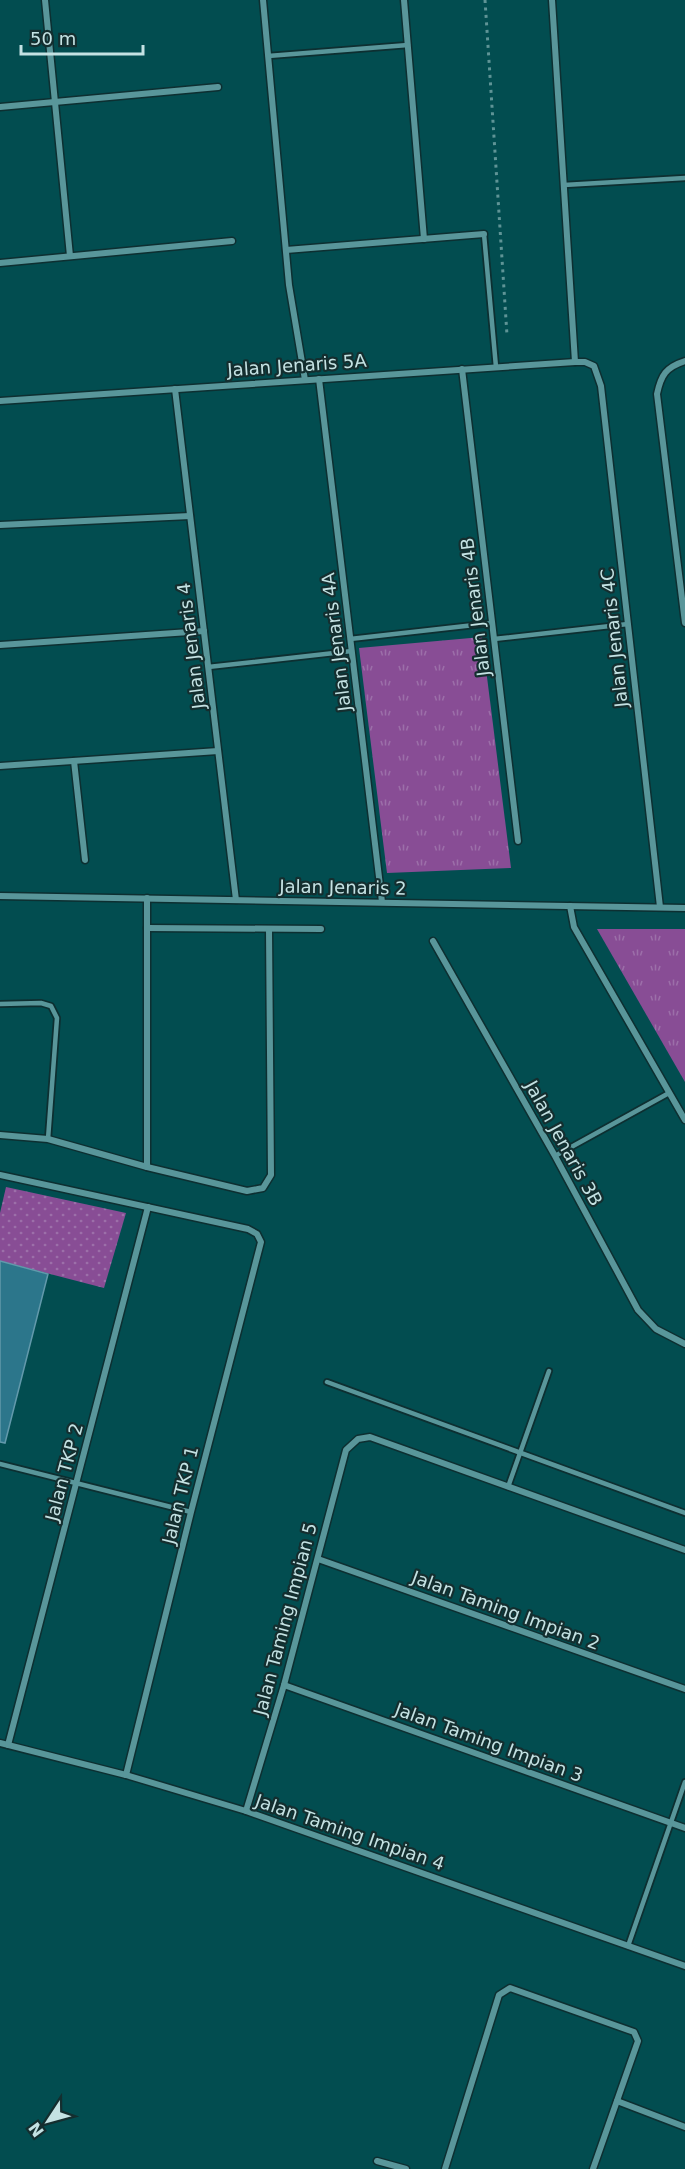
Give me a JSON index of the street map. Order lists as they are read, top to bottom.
{
  "streets": {
    "street": [
      "Jalan Jenaris 5A",
      "Jalan Jenaris 4B",
      "Jalan Jenaris 4C",
      "Jalan Jenaris 4A",
      "Jalan Jenaris 4",
      "Jalan Jenaris 2",
      "Jalan Jenaris 3B",
      "Jalan TKP 2",
      "Jalan TKP 1",
      "Jalan Taming Impian 2",
      "Jalan Taming Impian 5",
      "Jalan Taming Impian 3",
      "Jalan Taming Impian 4"
    ]
  },
  "crossings": [
    ["Jalan Jenaris 5A", "Jalan Jenaris 4B"],
    ["Jalan Jenaris 5A", "Jalan Jenaris 4C"],
    ["Jalan Jenaris 5A", "Jalan Jenaris 4A"],
    ["Jalan Jenaris 5A", "Jalan Jenaris 4"],
    ["Jalan Jenaris 4C", "Jalan Jenaris 2"],
    ["Jalan Jenaris 4A", "Jalan Jenaris 2"],
    ["Jalan Jenaris 4", "Jalan Jenaris 2"],
    ["Jalan TKP 2", "Jalan TKP 1"],
    ["Jalan TKP 2", "Jalan Taming Impian 4"],
    ["Jalan TKP 1", "Jalan Taming Impian 4"],
    ["Jalan Taming Impian 2", "Jalan Taming Impian 5"],
    ["Jalan Taming Impian 5", "Jalan Taming Impian 3"],
    ["Jalan Taming Impian 5", "Jalan Taming Impian 4"]
  ],
  "scale_bar": "50 m",
  "north": "bottom left"
}
